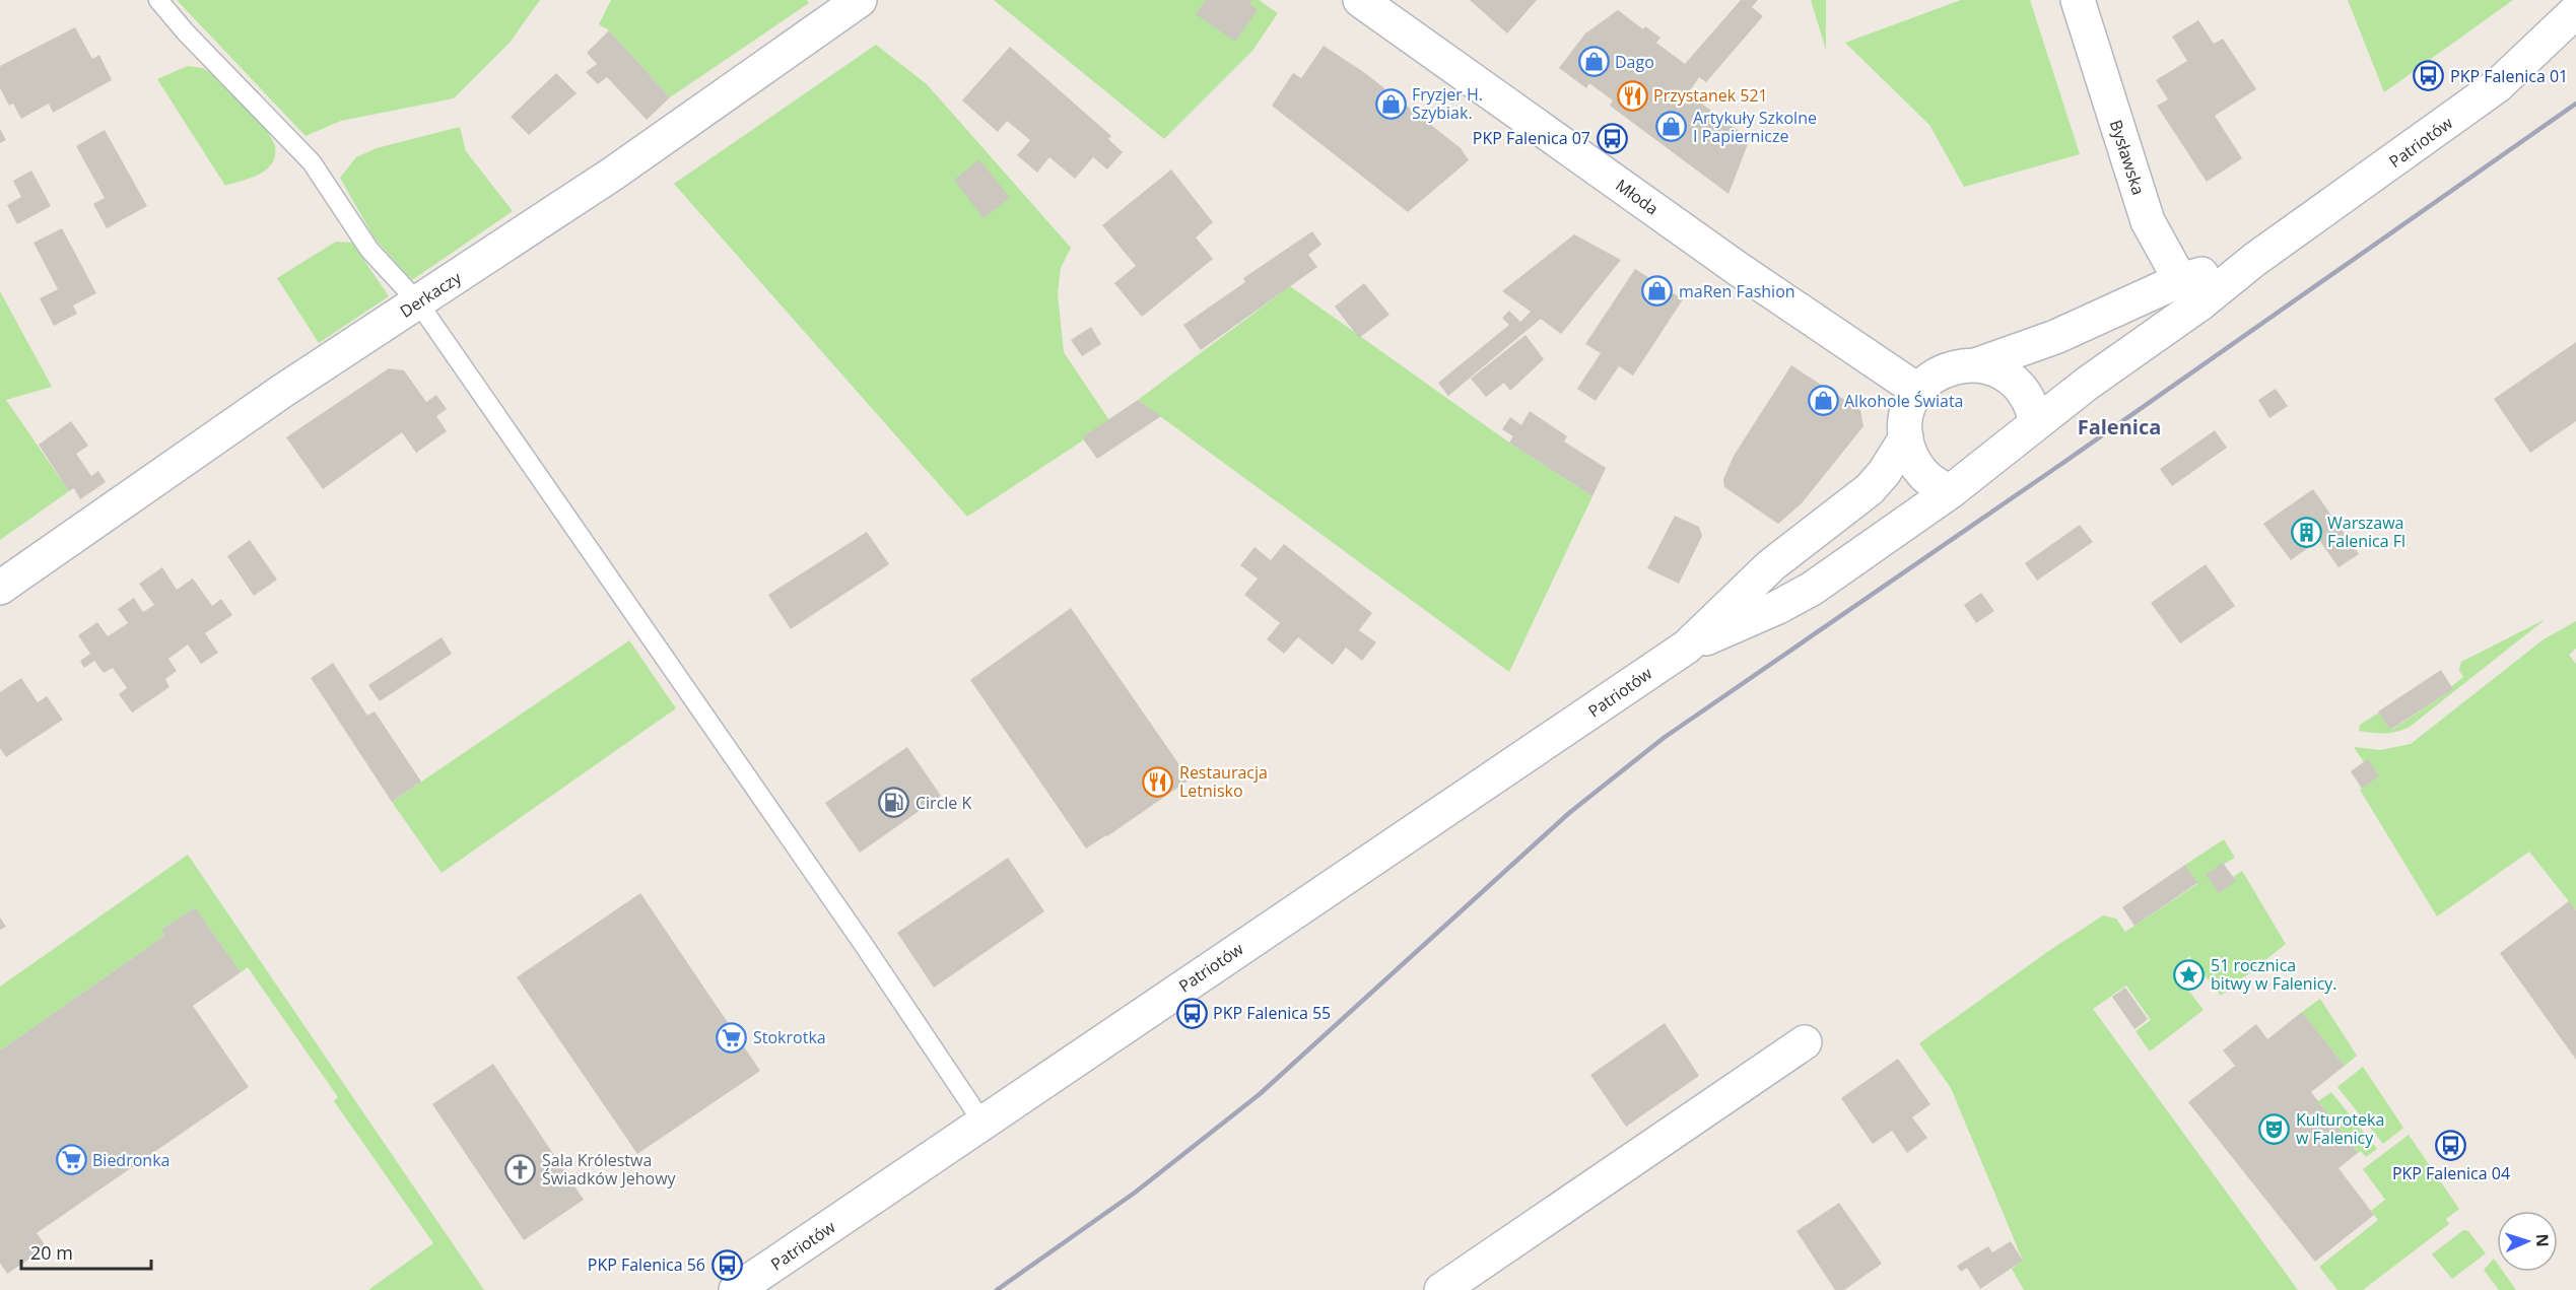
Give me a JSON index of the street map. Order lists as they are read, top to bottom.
{
  "streets": {
    "main road": [
      "Patriotów",
      "Bysławska",
      "Młoda",
      "Derkaczy"
    ]
  },
  "crossings": [
    ["Patriotów", "Bysławska"],
    ["Patriotów", "Młoda"]
  ],
  "districts": ["Falenica"],
  "places": {
    "shop": [
      "Dago",
      "Fryzjer H. Szybiak.",
      "Artykuły Szkolne I Papiernicze",
      "maRen Fashion",
      "Alkohole Świata"
    ],
    "bus stop": [
      "PKP Falenica 01",
      "PKP Falenica 07",
      "PKP Falenica 55",
      "PKP Falenica 04",
      "PKP Falenica 56"
    ],
    "restaurant": ["Przystanek 521", "Restauracja Letnisko"],
    "building": ["Warszawa Falenica Fl"],
    "fuel station": ["Circle K"],
    "place": ["51 rocznica bitwy w Falenicy."],
    "supermarket": ["Stokrotka", "Biedronka"],
    "theatre": ["Kulturoteka w Falenicy"],
    "church": ["Sala Królestwa Świadków Jehowy"]
  },
  "scale_bar": "20 m",
  "north": "right"
}
